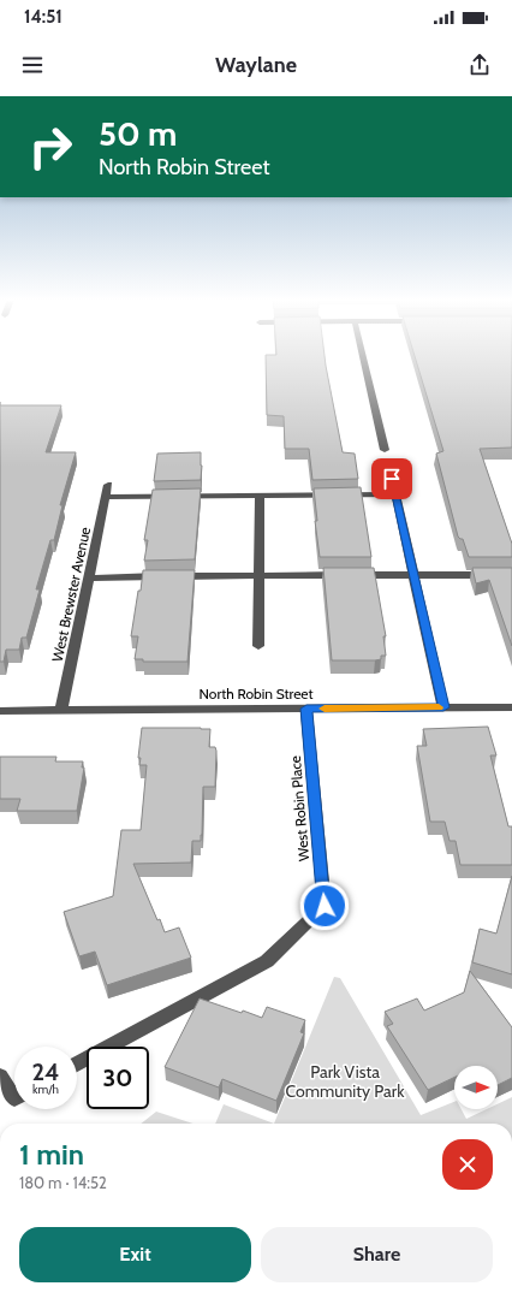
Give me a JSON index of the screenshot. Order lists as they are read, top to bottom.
{
  "streets": {
    "street": ["West Brewster Avenue", "North Robin Street", "West Robin Place"]
  },
  "crossings": [
    ["West Brewster Avenue", "North Robin Street"],
    ["North Robin Street", "West Robin Place"]
  ],
  "parks": ["Park Vista Community Park"],
  "north": "right",
  "page": {
    "status": "14:51",
    "header": "Waylane",
    "turn": ["50 m", "North Robin Street"],
    "speed": "24 km/h",
    "limit": "30",
    "heading": ["1 min", "180 m · 14:52"],
    "buttons": ["Exit", "Share"]
  }
}
